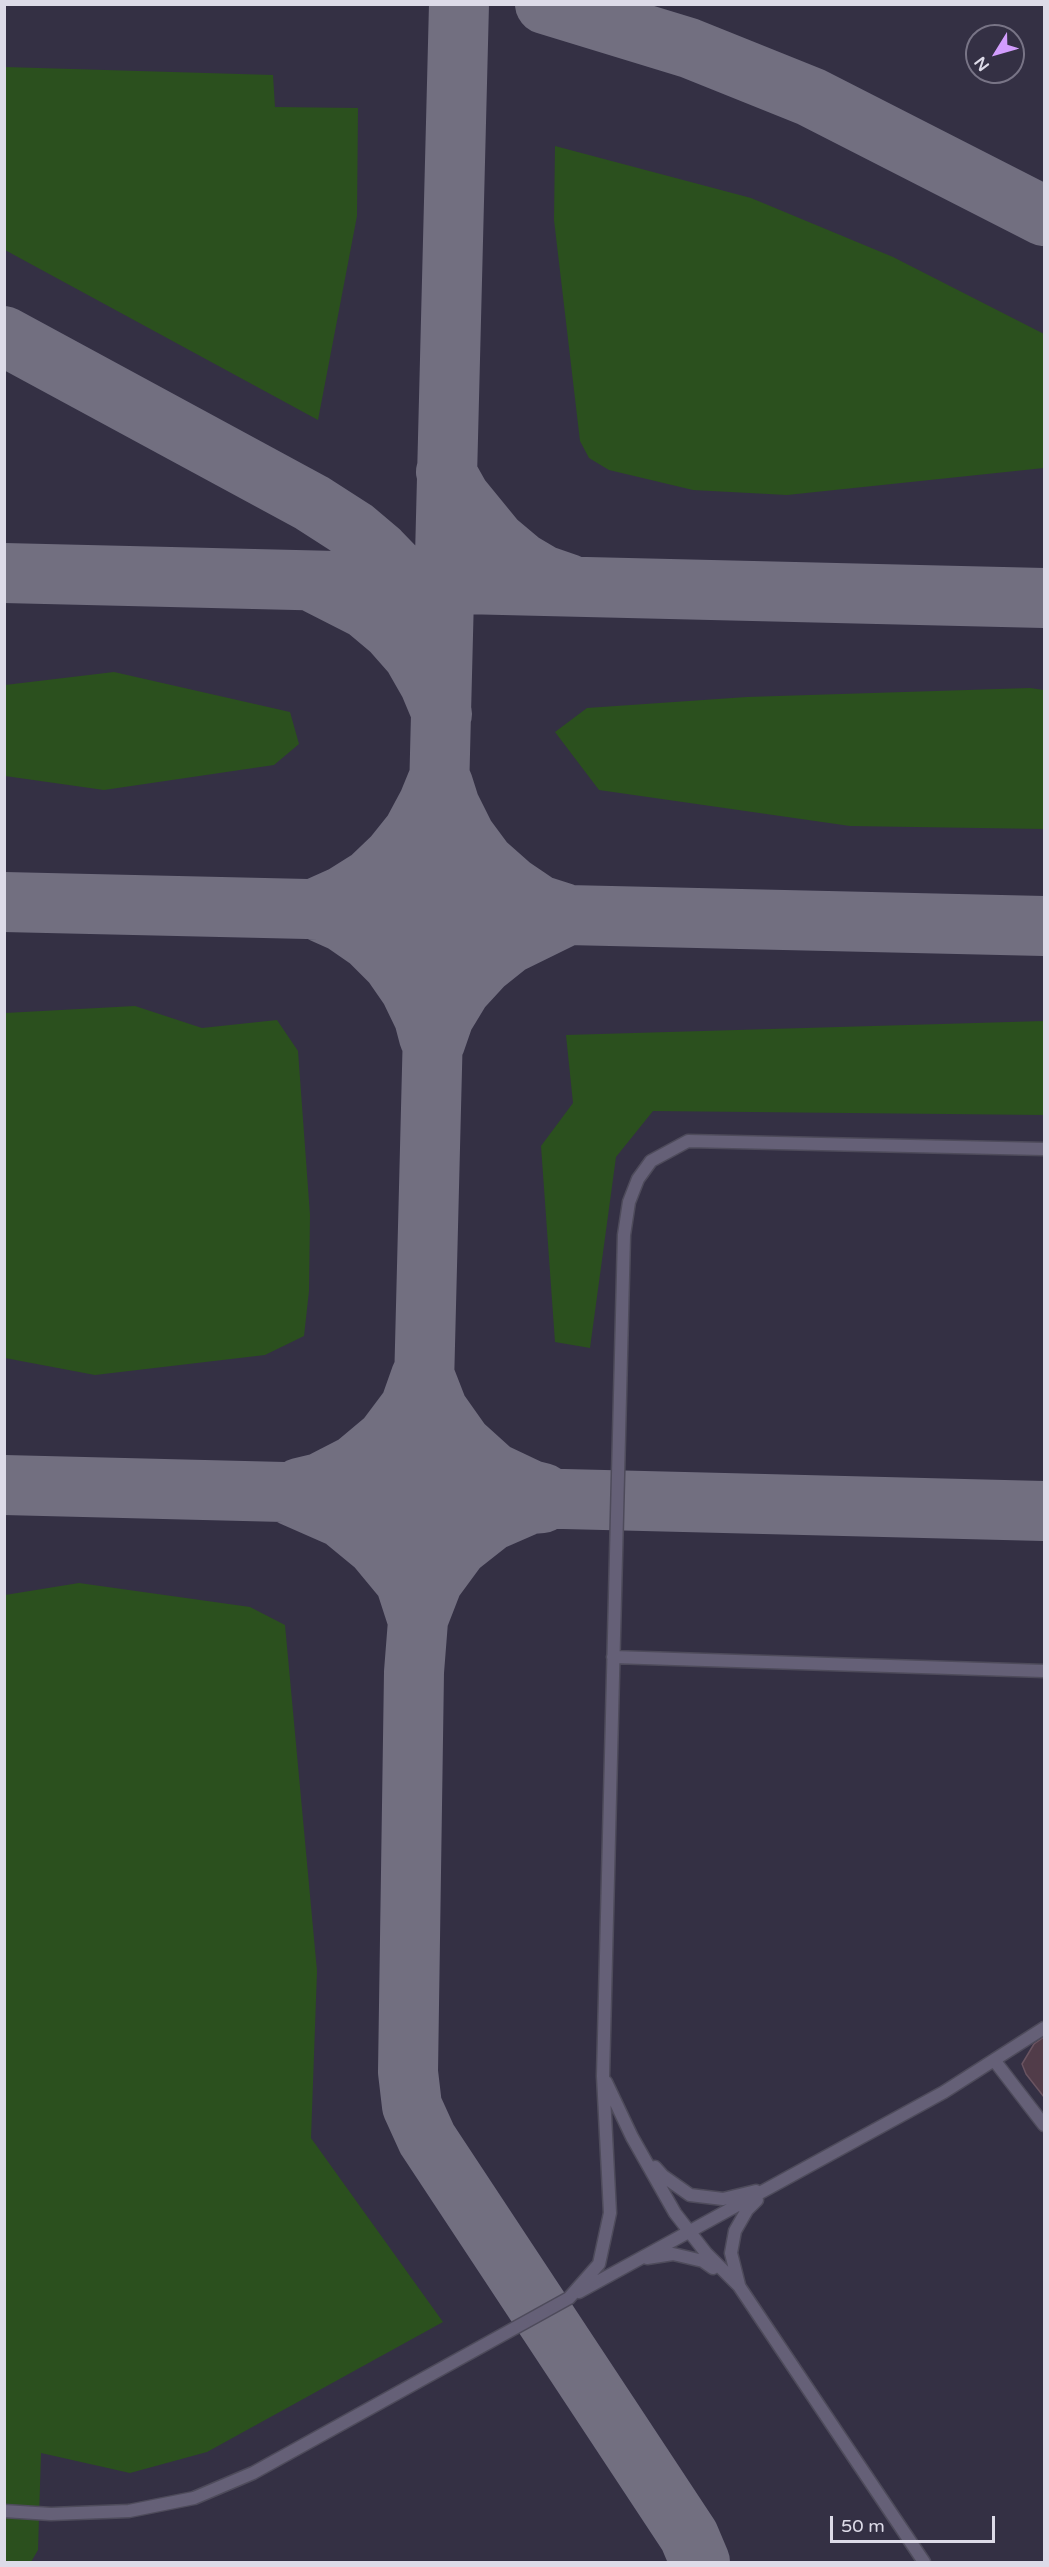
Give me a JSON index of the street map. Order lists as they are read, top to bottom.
{
  "scale_bar": "50 m",
  "north": "bottom left"
}
